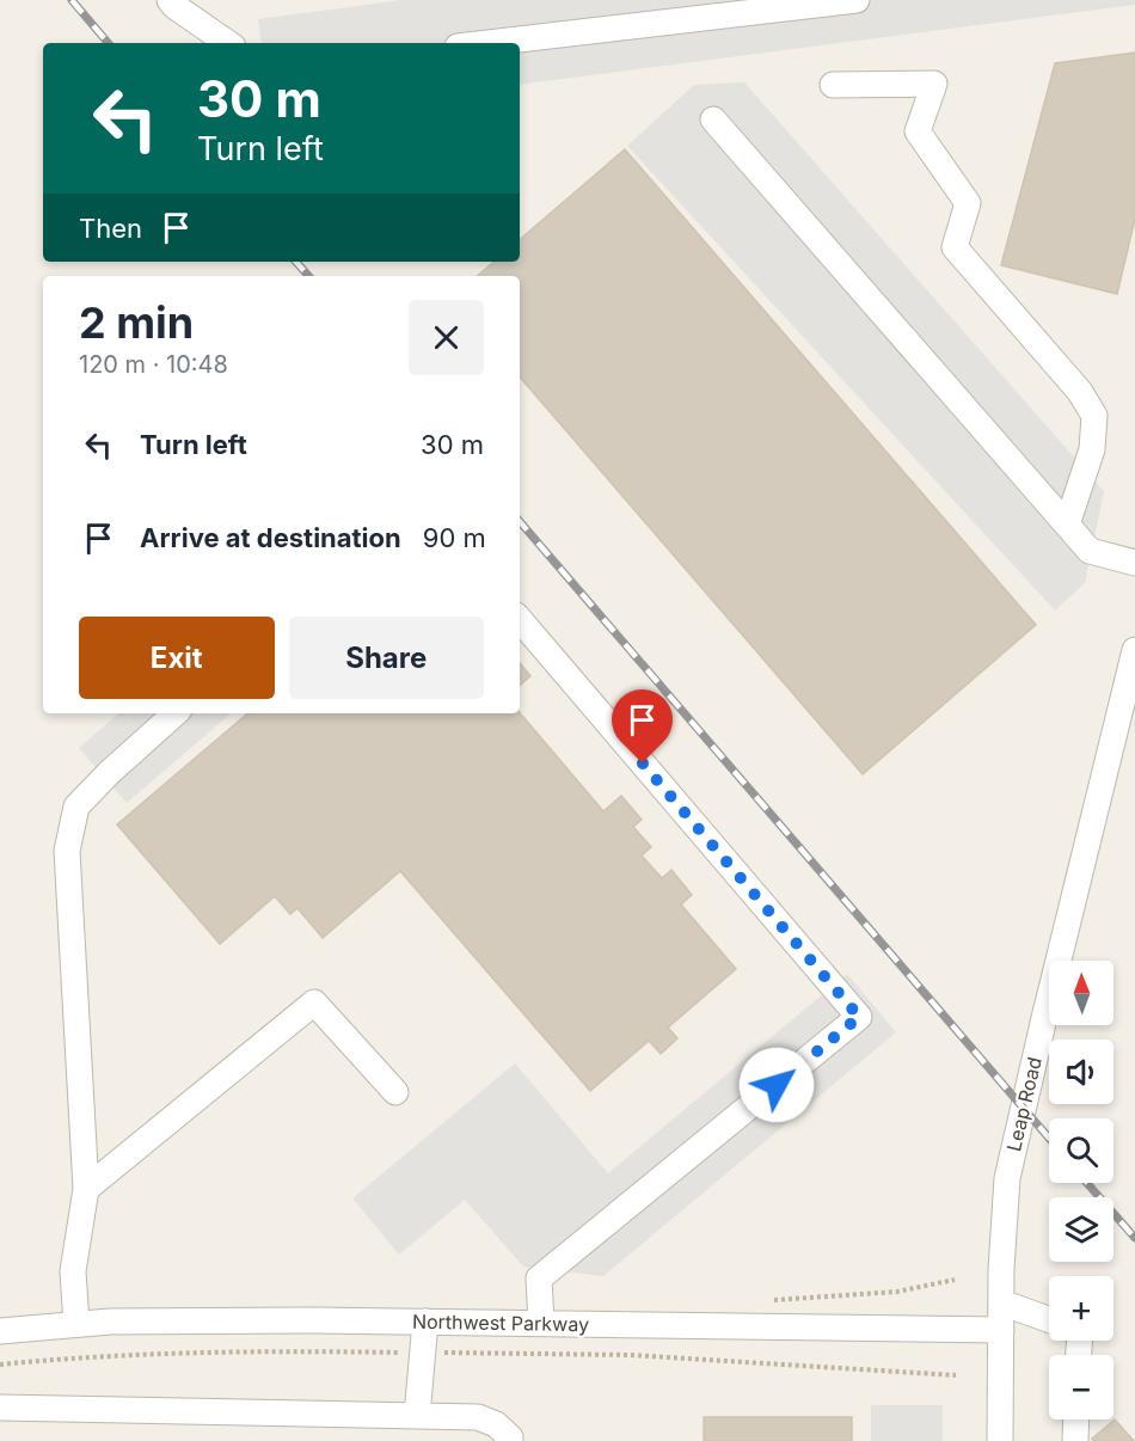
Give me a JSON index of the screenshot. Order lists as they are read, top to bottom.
{
  "streets": {
    "street": ["Leap Road", "Northwest Parkway"]
  },
  "crossings": [
    ["Leap Road", "Northwest Parkway"]
  ],
  "north": "top",
  "page": {
    "turn": ["30 m", "Turn left"],
    "then": "Then",
    "heading": ["2 min", "120 m · 10:48"],
    "list": [
      {
        "name": "Turn left",
        "value": "30 m"
      },
      {
        "name": "Arrive at destination",
        "value": "90 m"
      }
    ],
    "buttons": ["Exit", "Share"],
    "map_buttons": ["+", "−"]
  }
}
